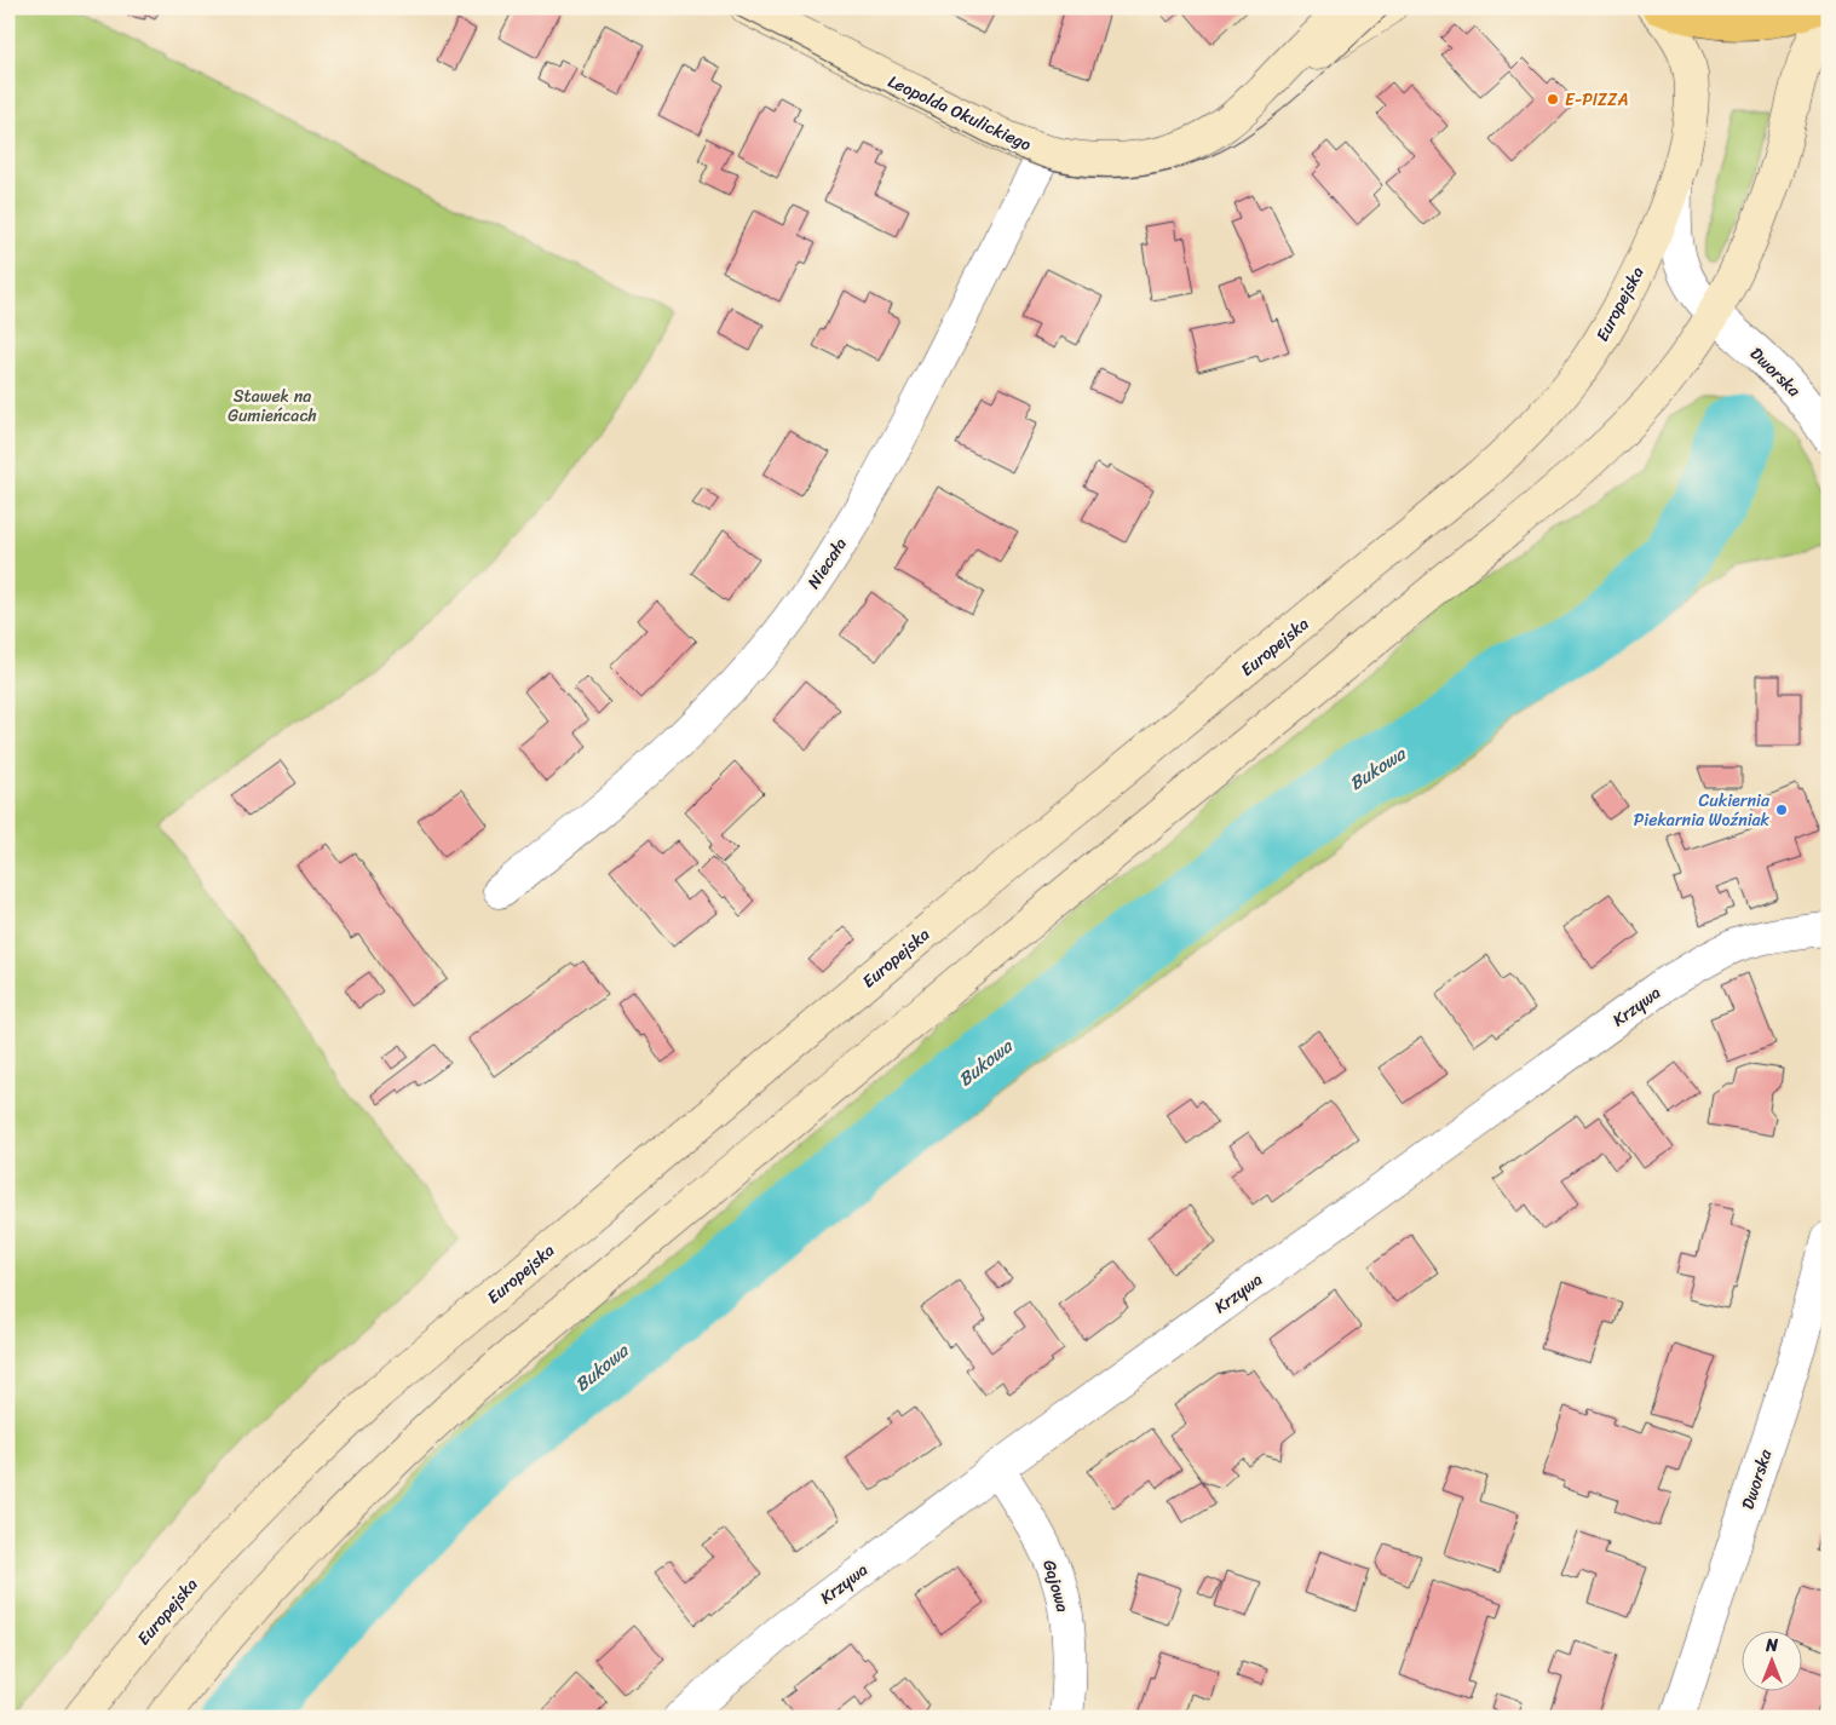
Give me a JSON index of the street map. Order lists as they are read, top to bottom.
{
  "streets": {
    "main road": ["Leopolda Okulickiego", "Europejska"],
    "street": [
      "Dworska",
      "Niecała",
      "Krzywa",
      "Gajowa"
    ]
  },
  "crossings": [
    ["Leopolda Okulickiego", "Niecała"],
    ["Europejska", "Dworska"],
    ["Krzywa", "Gajowa"]
  ],
  "water": ["Bukowa"],
  "parks": ["Stawek na Gumieńcach"],
  "places": ["E-PIZZA", "Cukiernia Piekarnia Woźniak"],
  "north": "top"
}
